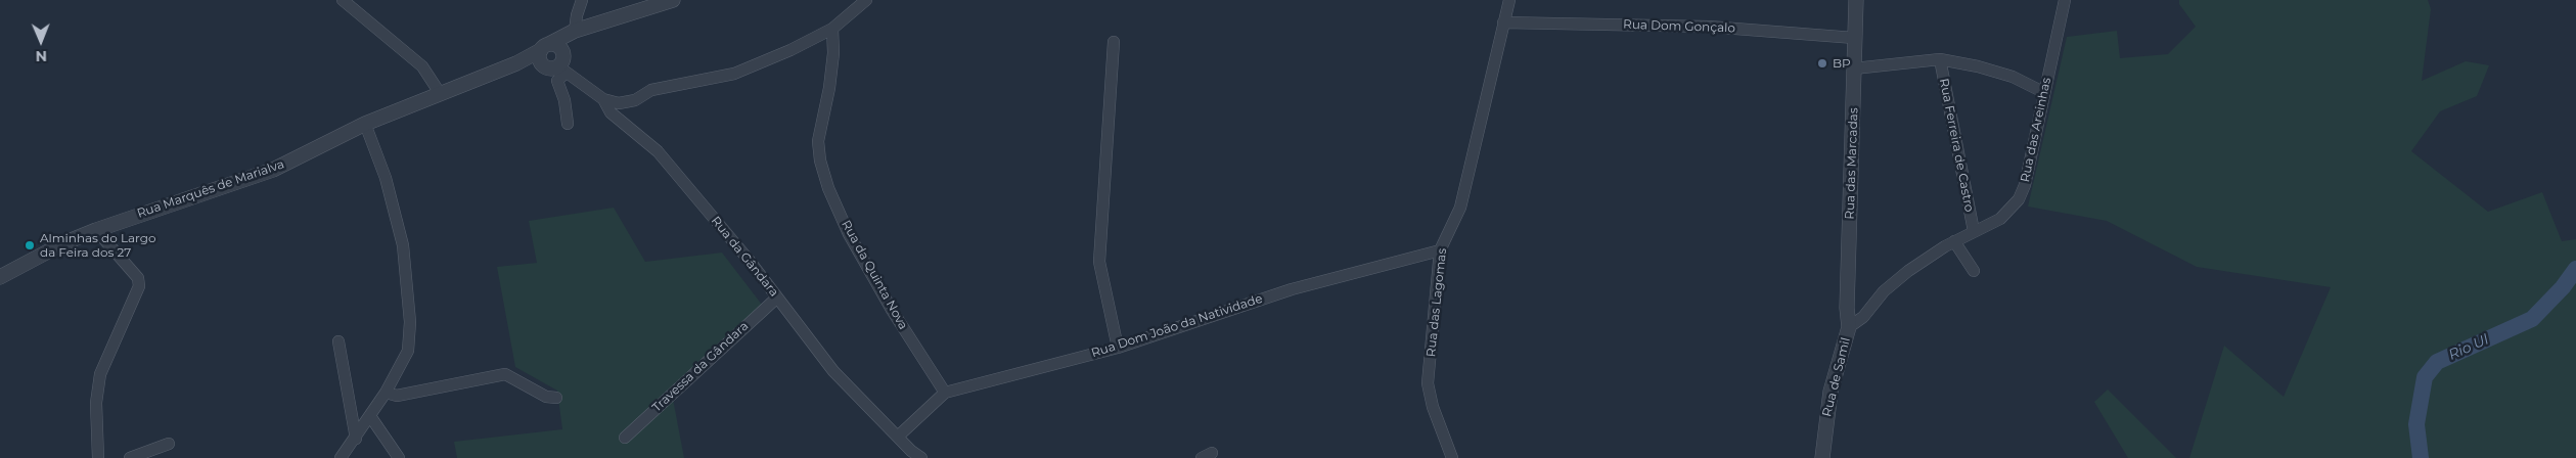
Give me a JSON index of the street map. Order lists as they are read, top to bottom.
{
  "streets": {
    "street": [
      "Rua Dom Gonçalo",
      "Rua das Areinhas",
      "Rua Ferreira de Castro",
      "Rua das Marcadas",
      "Rua Marquês de Marialva",
      "Rua da Gândara",
      "Rua da Quinta Nova",
      "Rua das Lagomas",
      "Rua Dom João da Natividade",
      "Travessa da Gândara",
      "Rua de Samil"
    ]
  },
  "crossings": [
    ["Rua Dom Gonçalo", "Rua das Marcadas"],
    ["Rua Dom Gonçalo", "Rua das Lagomas"],
    ["Rua das Areinhas", "Rua Ferreira de Castro"],
    ["Rua das Areinhas", "Rua das Marcadas"],
    ["Rua das Areinhas", "Rua de Samil"],
    ["Rua das Marcadas", "Rua de Samil"],
    ["Rua da Gândara", "Rua Dom João da Natividade"],
    ["Rua da Gândara", "Travessa da Gândara"],
    ["Rua da Quinta Nova", "Rua Dom João da Natividade"],
    ["Rua das Lagomas", "Rua Dom João da Natividade"]
  ],
  "water": ["Rio Ul"],
  "places": ["BP", "Alminhas do Largo da Feira dos 27"],
  "north": "bottom"
}
